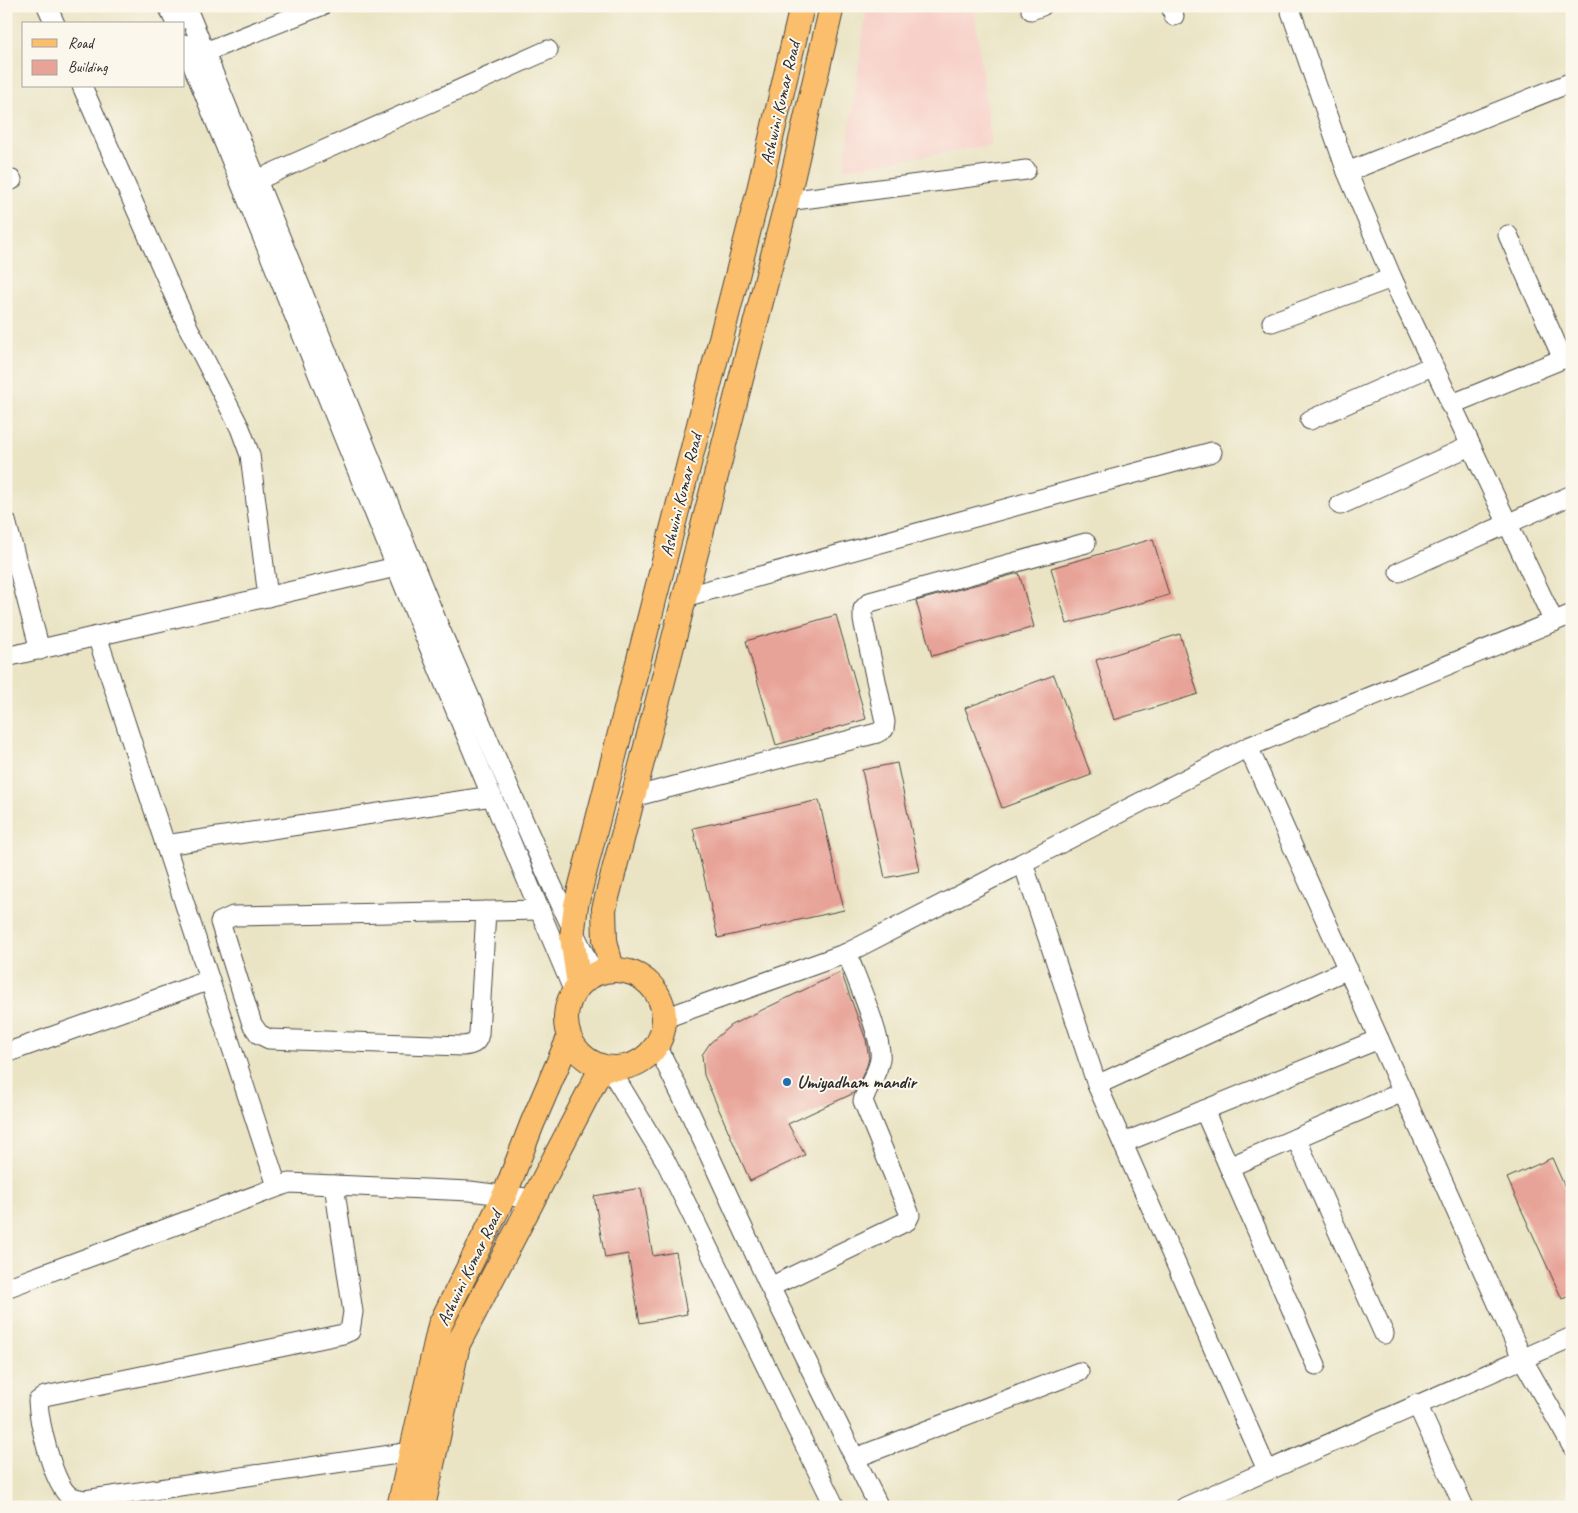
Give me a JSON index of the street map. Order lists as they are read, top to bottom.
{
  "streets": {
    "main road": ["Ashwini Kumar Road"]
  },
  "places": ["Umiyadham mandir"],
  "legend": ["Road", "Building"]
}
